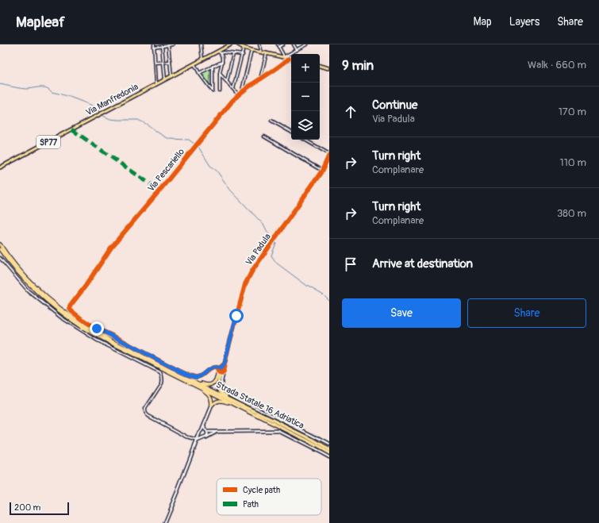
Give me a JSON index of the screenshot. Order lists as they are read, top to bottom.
{
  "streets": {
    "highway": ["Strada Statale 16 Adriatica"],
    "main road": ["Via Manfredonia", "SP77"],
    "street": ["Via Pescariello", "Via Padula"]
  },
  "legend": ["Cycle path", "Path"],
  "scale_bar": "200 m",
  "page": {
    "header": "Mapleaf",
    "nav": ["Map", "Layers", "Share"],
    "heading": ["9 min", "Walk · 660 m"],
    "map_buttons": ["+", "−"],
    "list": [
      ["Continue", "Via Padula", "170 m"],
      ["Turn right", "Complanare", "110 m"],
      ["Turn right", "Complanare", "380 m"],
      "Arrive at destination"
    ],
    "buttons": ["Save", "Share"],
    "scale": "200 m"
  }
}
